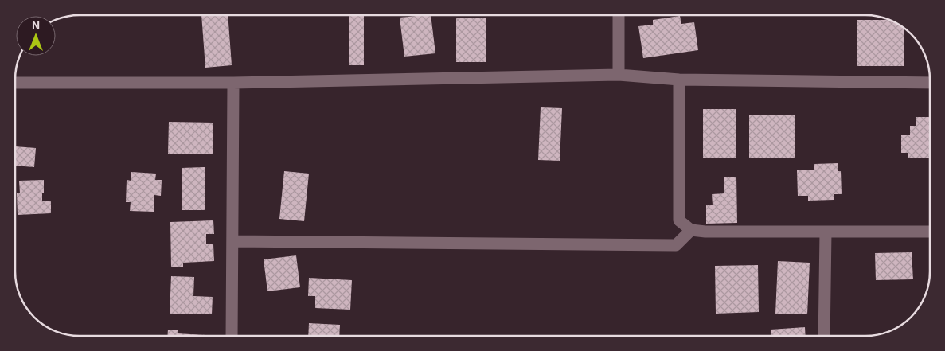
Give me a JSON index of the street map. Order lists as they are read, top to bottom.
{
  "north": "top"
}
